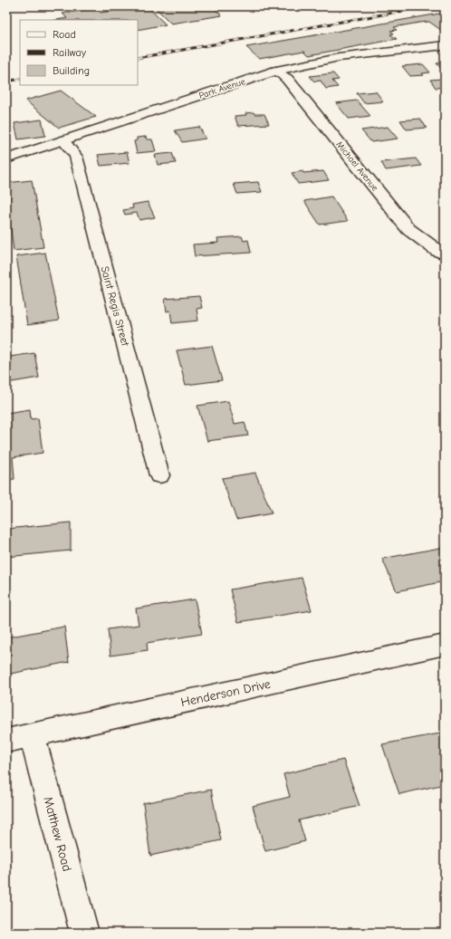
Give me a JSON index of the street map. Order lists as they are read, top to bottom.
{
  "streets": {
    "street": [
      "Park Avenue",
      "Michael Avenue",
      "Saint Regis Street",
      "Henderson Drive",
      "Matthew Road"
    ]
  },
  "crossings": [
    ["Park Avenue", "Michael Avenue"],
    ["Park Avenue", "Saint Regis Street"],
    ["Henderson Drive", "Matthew Road"]
  ],
  "legend": ["Road", "Railway", "Building"]
}
